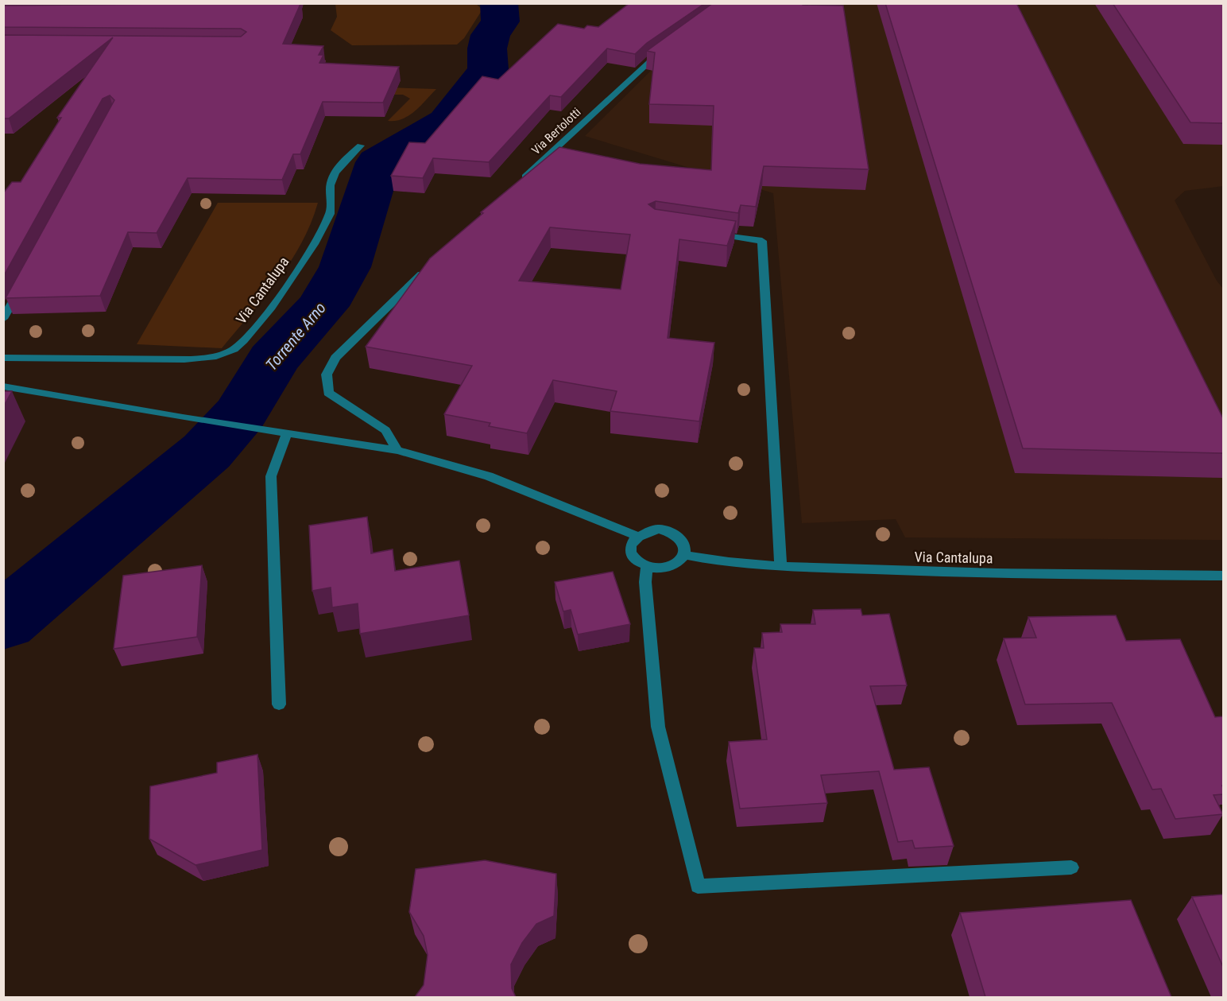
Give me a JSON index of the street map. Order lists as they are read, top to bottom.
{
  "streets": {
    "street": ["Via Bertolotti", "Via Cantalupa"]
  },
  "water": ["Torrente Arno"]
}
